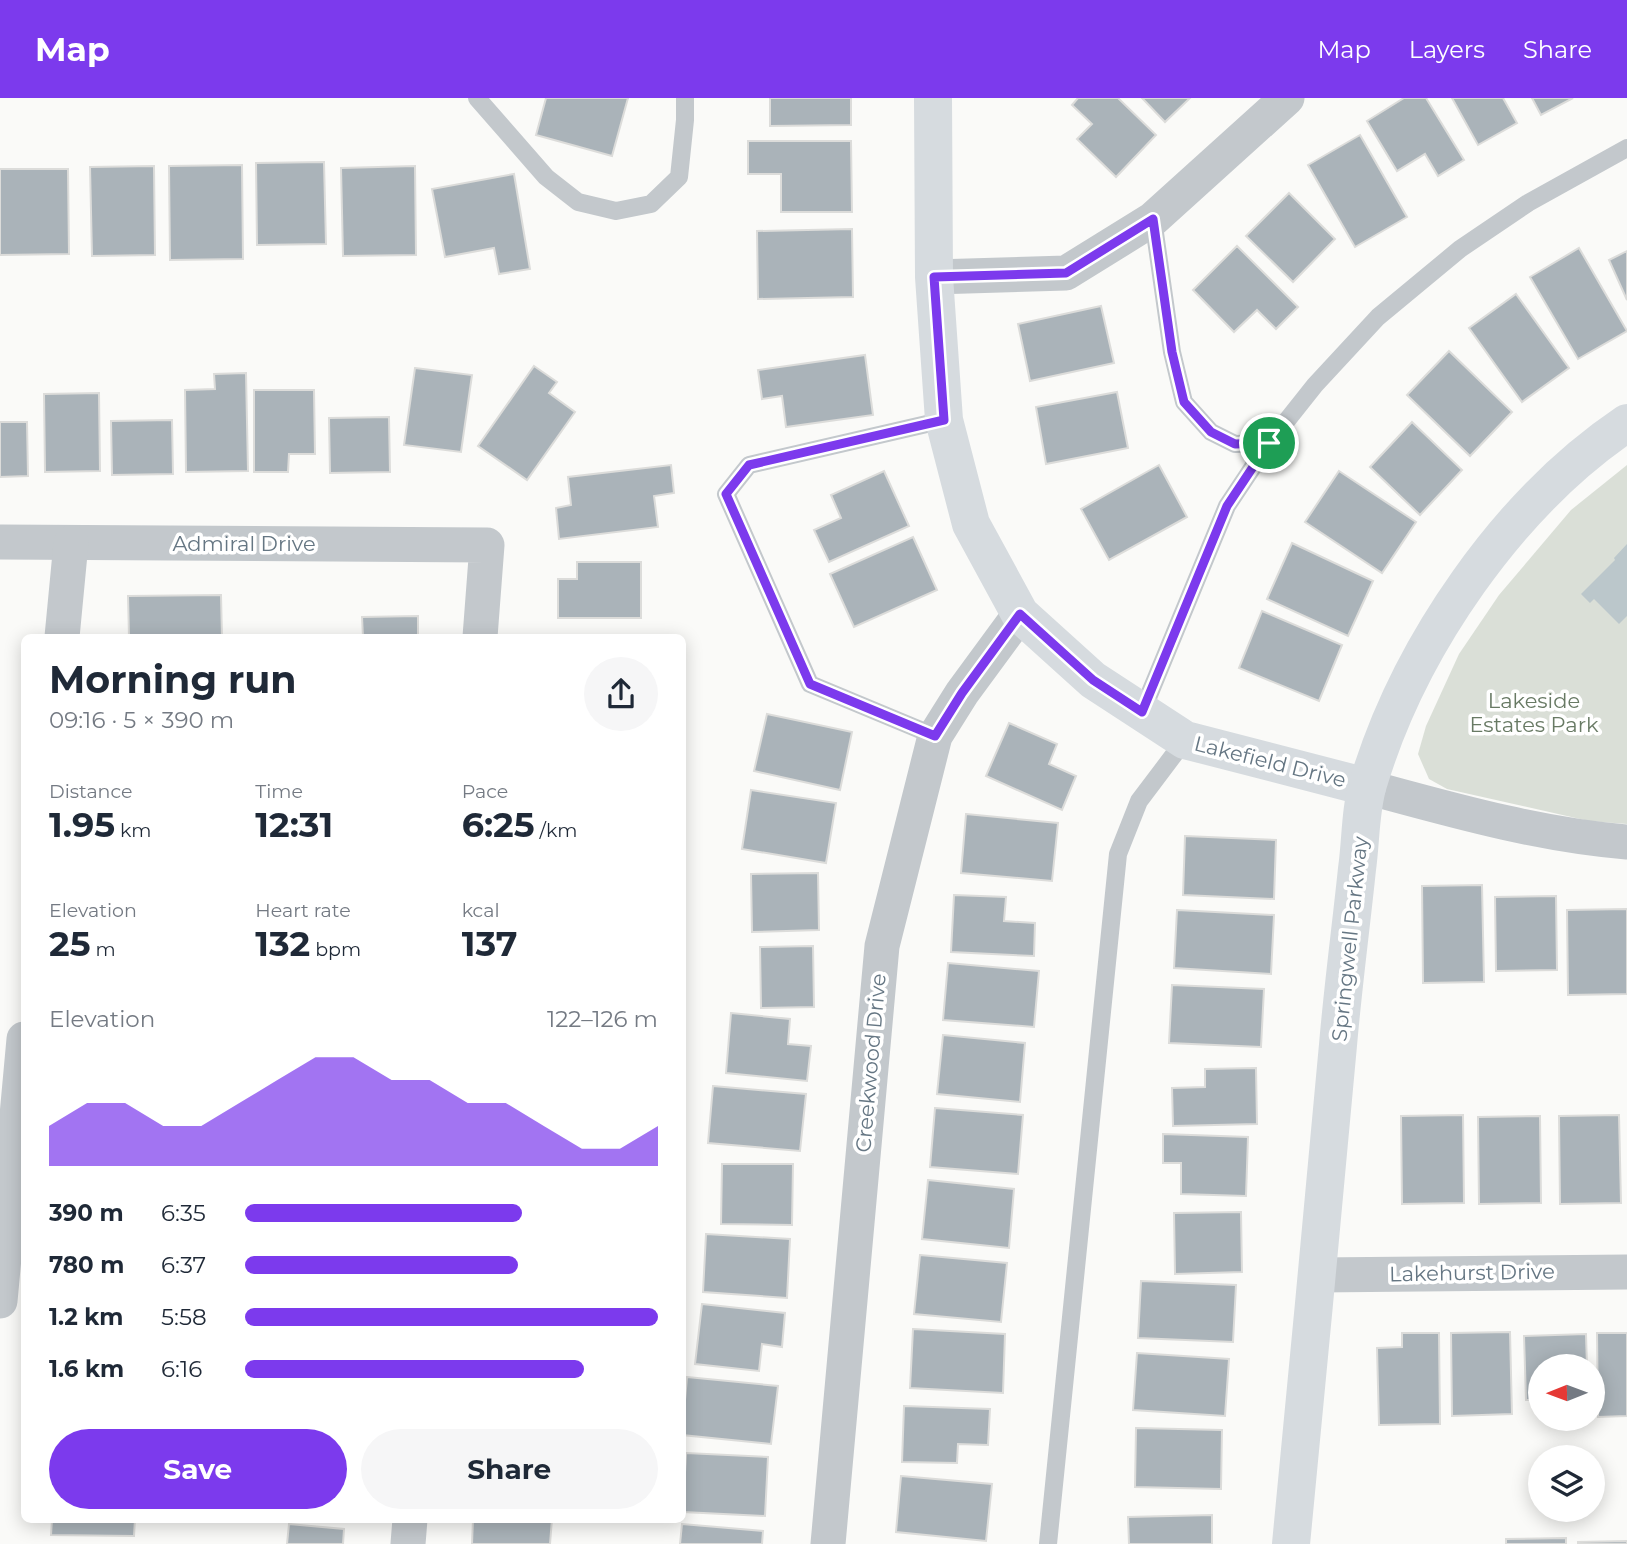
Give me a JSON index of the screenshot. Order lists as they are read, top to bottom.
{
  "streets": {
    "street": [
      "Admiral Drive",
      "Lakefield Drive",
      "Springwell Parkway",
      "Creekwood Drive",
      "Lakehurst Drive"
    ]
  },
  "crossings": [
    ["Lakefield Drive", "Springwell Parkway"],
    ["Lakefield Drive", "Creekwood Drive"],
    ["Springwell Parkway", "Lakehurst Drive"]
  ],
  "parks": ["Lakeside Estates Park"],
  "north": "left",
  "page": {
    "header": "Map",
    "nav": ["Map", "Layers", "Share"],
    "heading": ["Morning run", "09:16 · 5 × 390 m"],
    "stats": [
      ["Distance", "1.95 km"],
      ["Time", "12:31"],
      ["Pace", "6:25 /km"],
      ["Elevation", "25 m"],
      ["Heart rate", "132 bpm"],
      ["kcal", "137"]
    ],
    "chart": ["Elevation", "122–126 m"],
    "list": [
      {
        "name": "390 m",
        "note": "6:35"
      },
      {
        "name": "780 m",
        "note": "6:37"
      },
      {
        "name": "1.2 km",
        "note": "5:58"
      },
      {
        "name": "1.6 km",
        "note": "6:16"
      }
    ],
    "buttons": ["Save", "Share"]
  }
}
